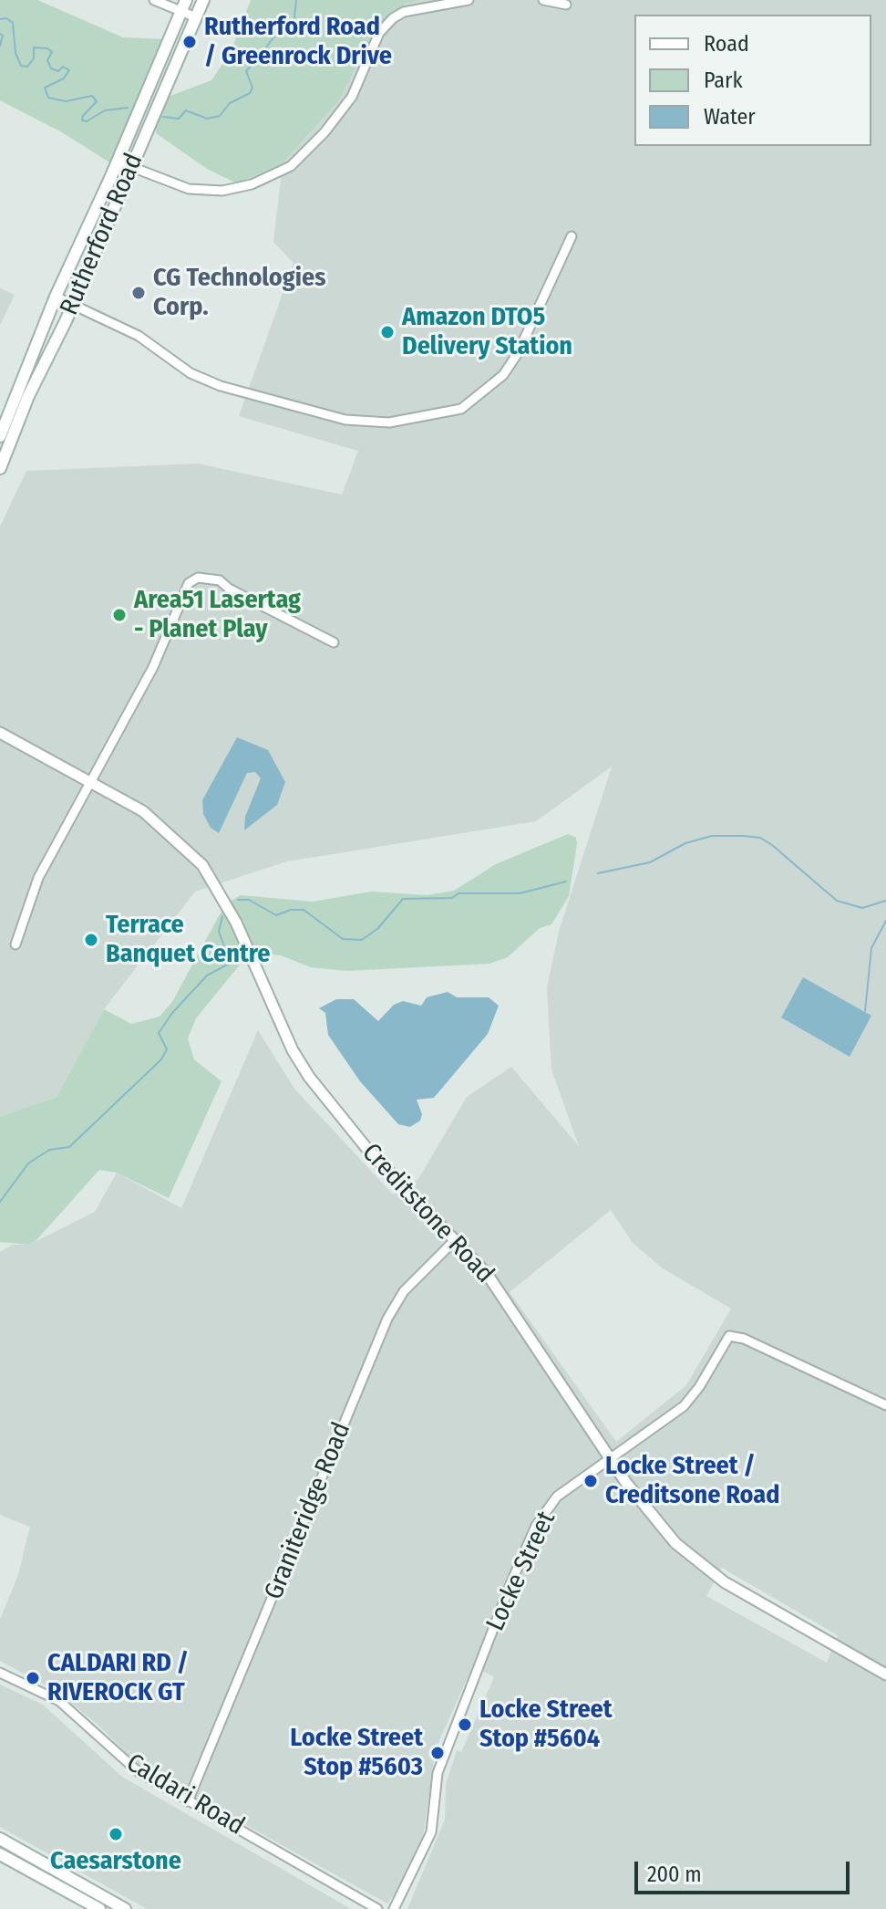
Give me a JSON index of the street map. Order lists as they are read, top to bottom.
{
  "streets": {
    "main road": ["Rutherford Road"],
    "street": [
      "Creditstone Road",
      "Graniteridge Road",
      "Locke Street",
      "Caldari Road"
    ]
  },
  "crossings": [
    ["Creditstone Road", "Graniteridge Road"],
    ["Creditstone Road", "Locke Street"],
    ["Graniteridge Road", "Caldari Road"]
  ],
  "places": [
    "Rutherford Road / Greenrock Drive",
    "CG Technologies Corp.",
    "Amazon DTO5 Delivery Station",
    "Area51 Lasertag - Planet Play",
    "Terrace Banquet Centre",
    "Locke Street / Creditsone Road",
    "CALDARI RD / RIVEROCK GT",
    "Locke Street Stop #5604",
    "Locke Street Stop #5603",
    "Caesarstone"
  ],
  "legend": ["Road", "Park", "Water"],
  "scale_bar": "200 m"
}
